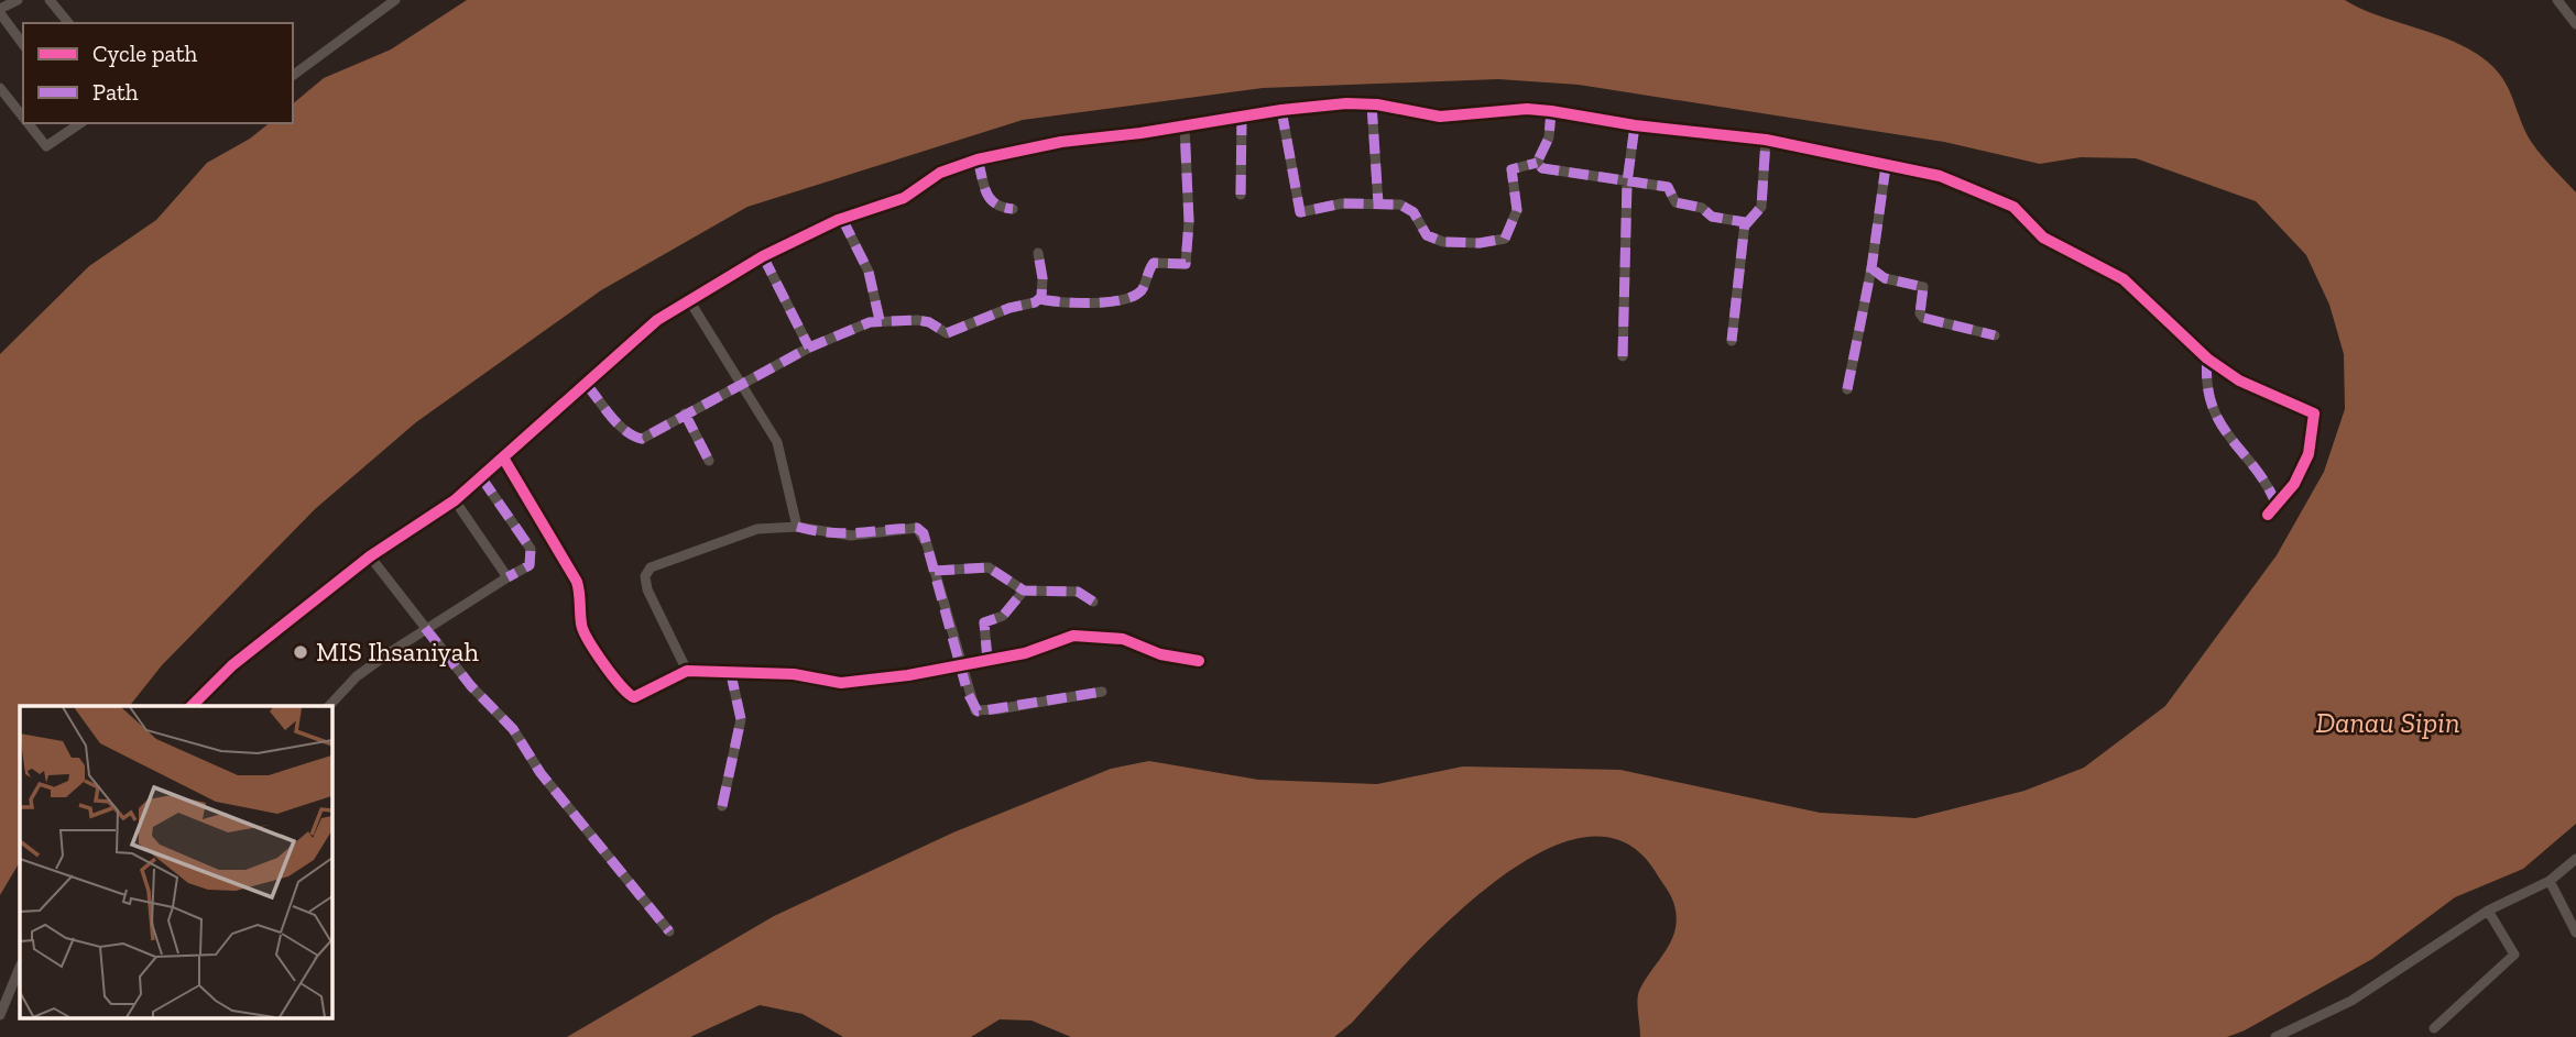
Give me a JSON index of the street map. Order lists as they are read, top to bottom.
{
  "water": ["Danau Sipin"],
  "places": ["MIS Ihsaniyah"],
  "legend": ["Cycle path", "Path"]
}
